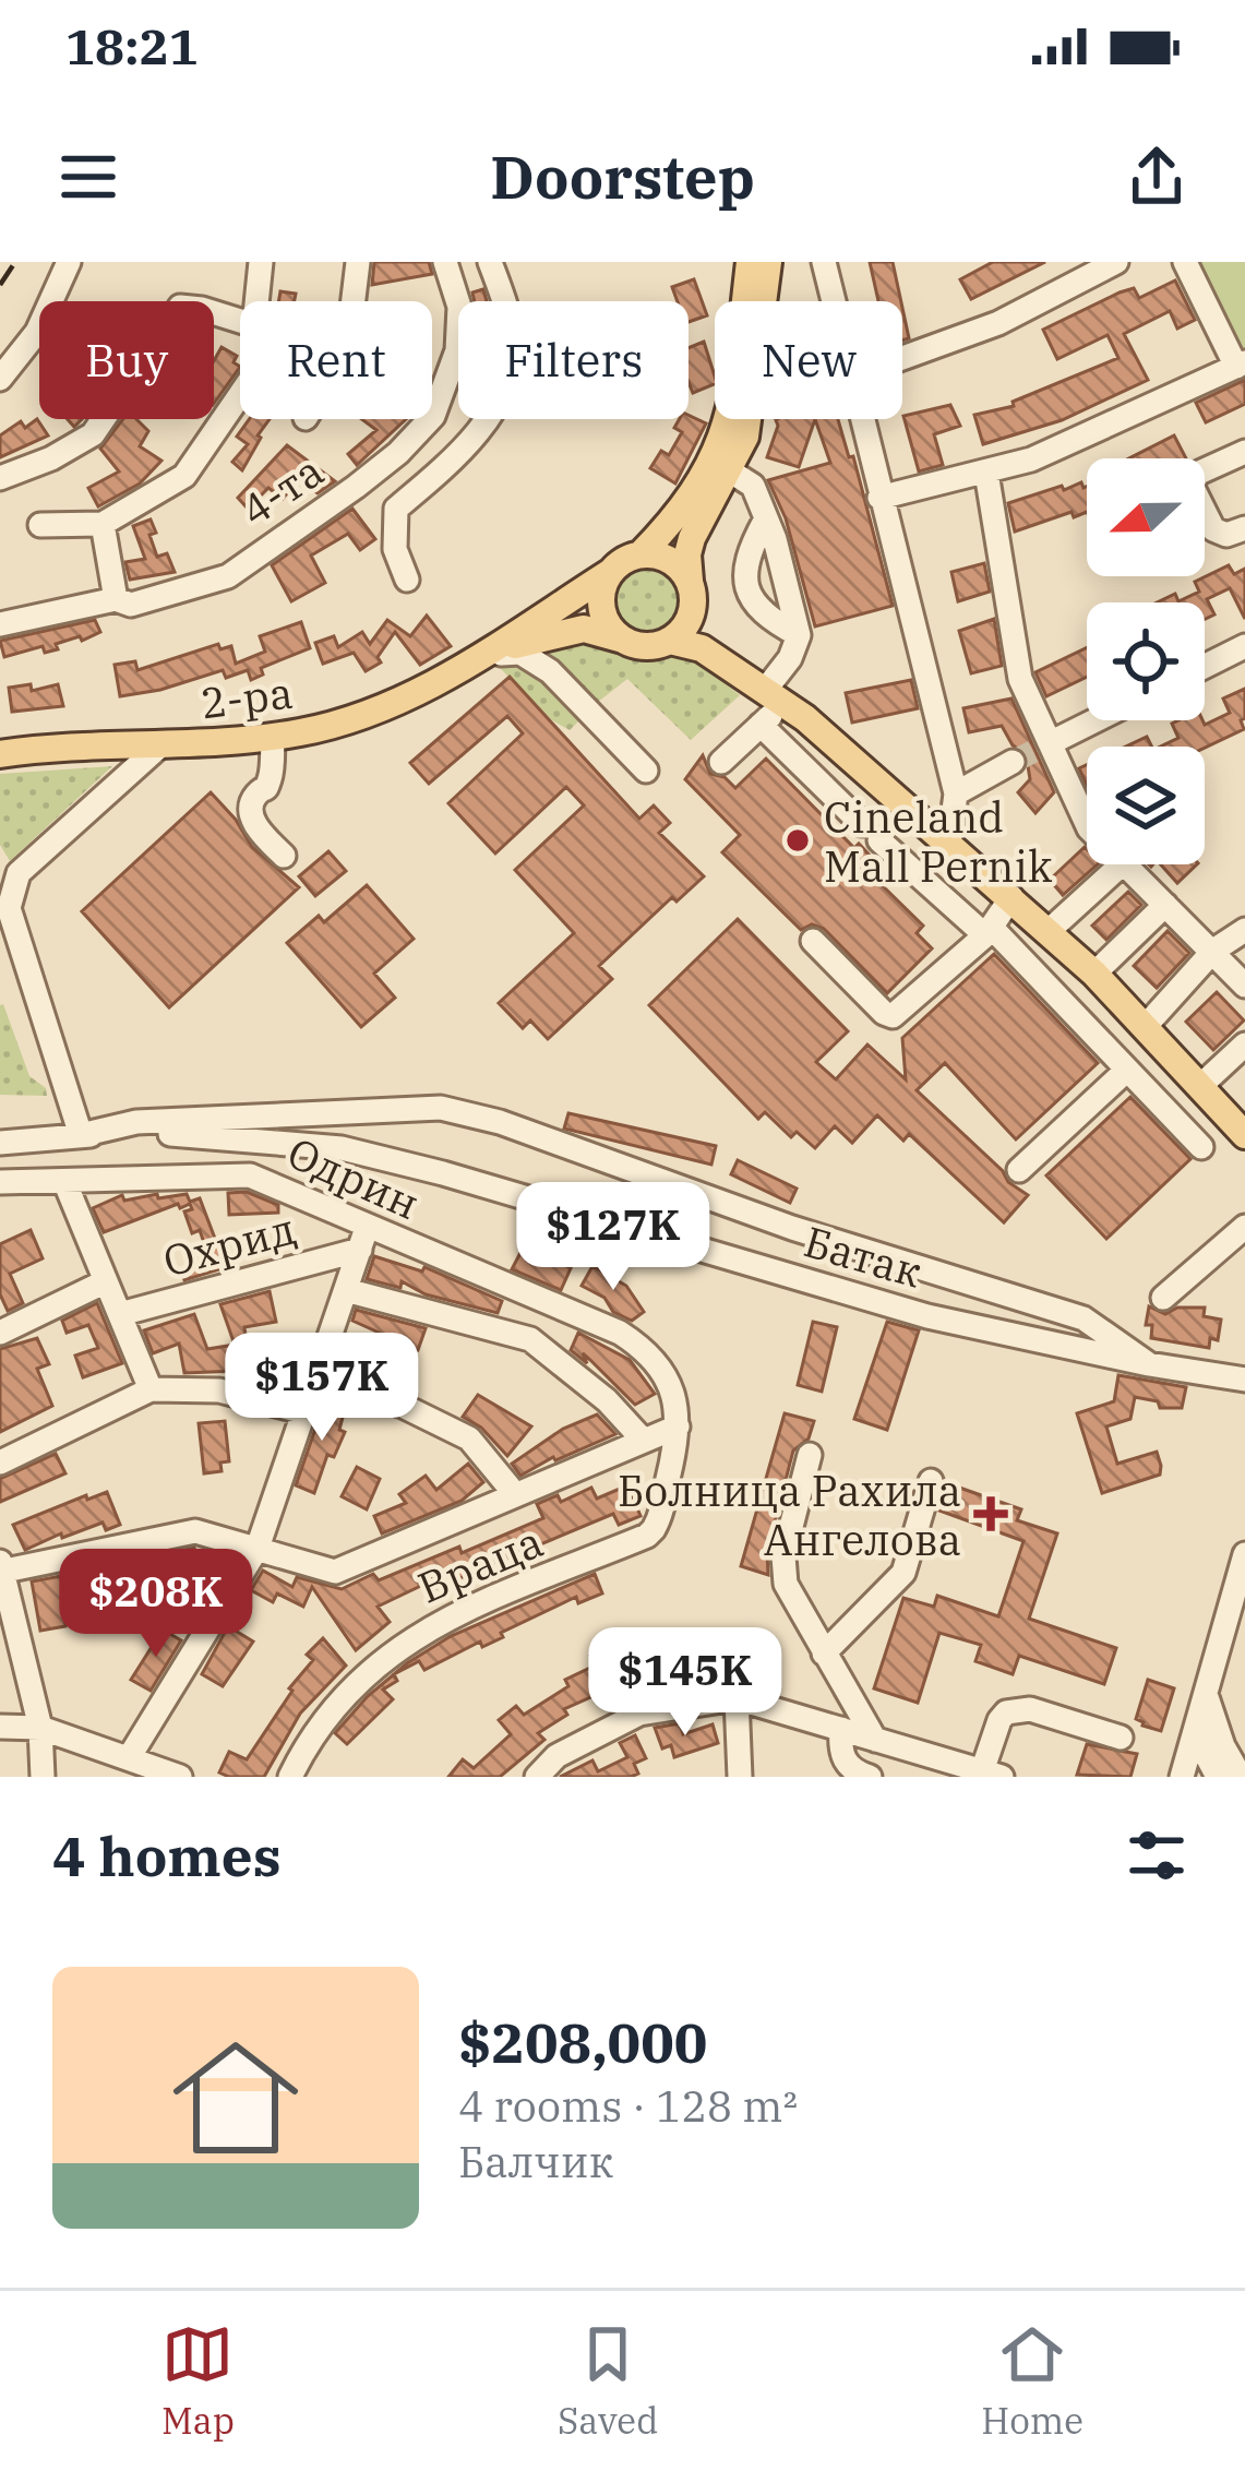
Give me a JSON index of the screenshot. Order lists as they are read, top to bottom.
{
  "streets": {
    "main road": ["2-ра"],
    "street": [
      "4-та",
      "Одрин",
      "Охрид",
      "Батак",
      "Враца"
    ]
  },
  "crossings": [
    ["Одрин", "Охрид"],
    ["Одрин", "Враца"]
  ],
  "places": {
    "other": ["Cineland Mall Pernik"],
    "health": ["Болница Рахила Ангелова"]
  },
  "north": "left",
  "page": {
    "status": "18:21",
    "header": "Doorstep",
    "chip": [
      "Buy",
      "Rent",
      "Filters",
      "New"
    ],
    "price": [
      "$127K",
      "$157K",
      "$208K",
      "$145K"
    ],
    "heading": "4 homes",
    "list": [
      {
        "name": "$208,000",
        "note": "4 rooms · 128 m² · Балчик"
      }
    ],
    "tabs": ["Map", "Saved", "Home"]
  }
}
